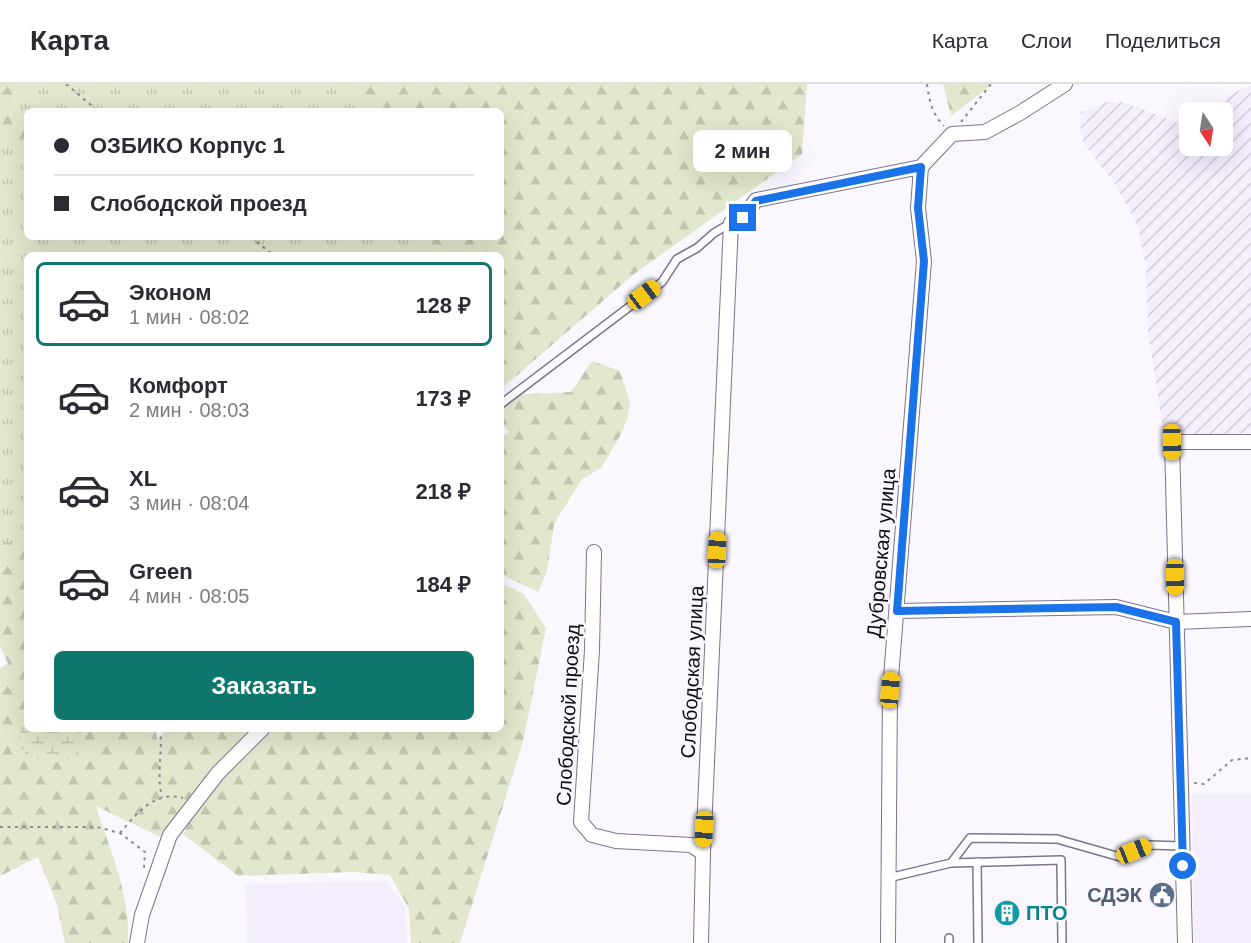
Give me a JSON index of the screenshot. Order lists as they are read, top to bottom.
{
  "streets": {
    "street": ["Дубровская улица", "Слободская улица", "Слободской проезд"]
  },
  "crossings": [
    ["Слободская улица", "Слободской проезд"]
  ],
  "places": {
    "public building": ["СДЭК"],
    "building": ["ПТО"]
  },
  "north": "bottom",
  "page": {
    "header": "Карта",
    "nav": ["Карта", "Слои", "Поделиться"],
    "banner": ["ОЗБИКО Корпус 1", "Слободской проезд"],
    "bubble": "2 мин",
    "list": [
      {
        "name": "Эконом",
        "note": "1 мин · 08:02",
        "value": "128 ₽"
      },
      {
        "name": "Комфорт",
        "note": "2 мин · 08:03",
        "value": "173 ₽"
      },
      {
        "name": "XL",
        "note": "3 мин · 08:04",
        "value": "218 ₽"
      },
      {
        "name": "Green",
        "note": "4 мин · 08:05",
        "value": "184 ₽"
      }
    ],
    "buttons": "Заказать"
  }
}
